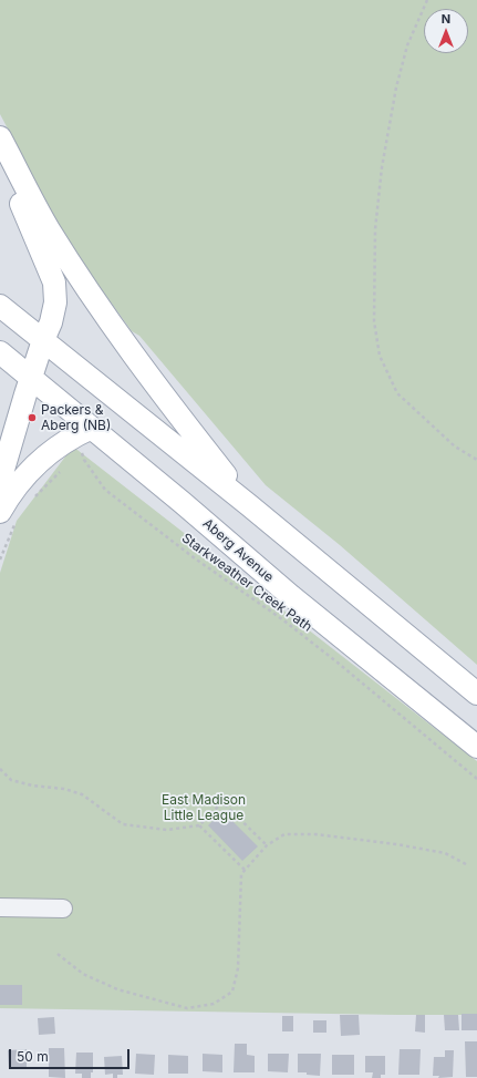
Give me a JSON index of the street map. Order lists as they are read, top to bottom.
{
  "streets": {
    "main road": ["Aberg Avenue"],
    "path": ["Starkweather Creek Path"]
  },
  "crossings": [
    ["Aberg Avenue", "Starkweather Creek Path"]
  ],
  "parks": ["East Madison Little League"],
  "places": ["Packers & Aberg (NB)"],
  "scale_bar": "50 m",
  "north": "top"
}
